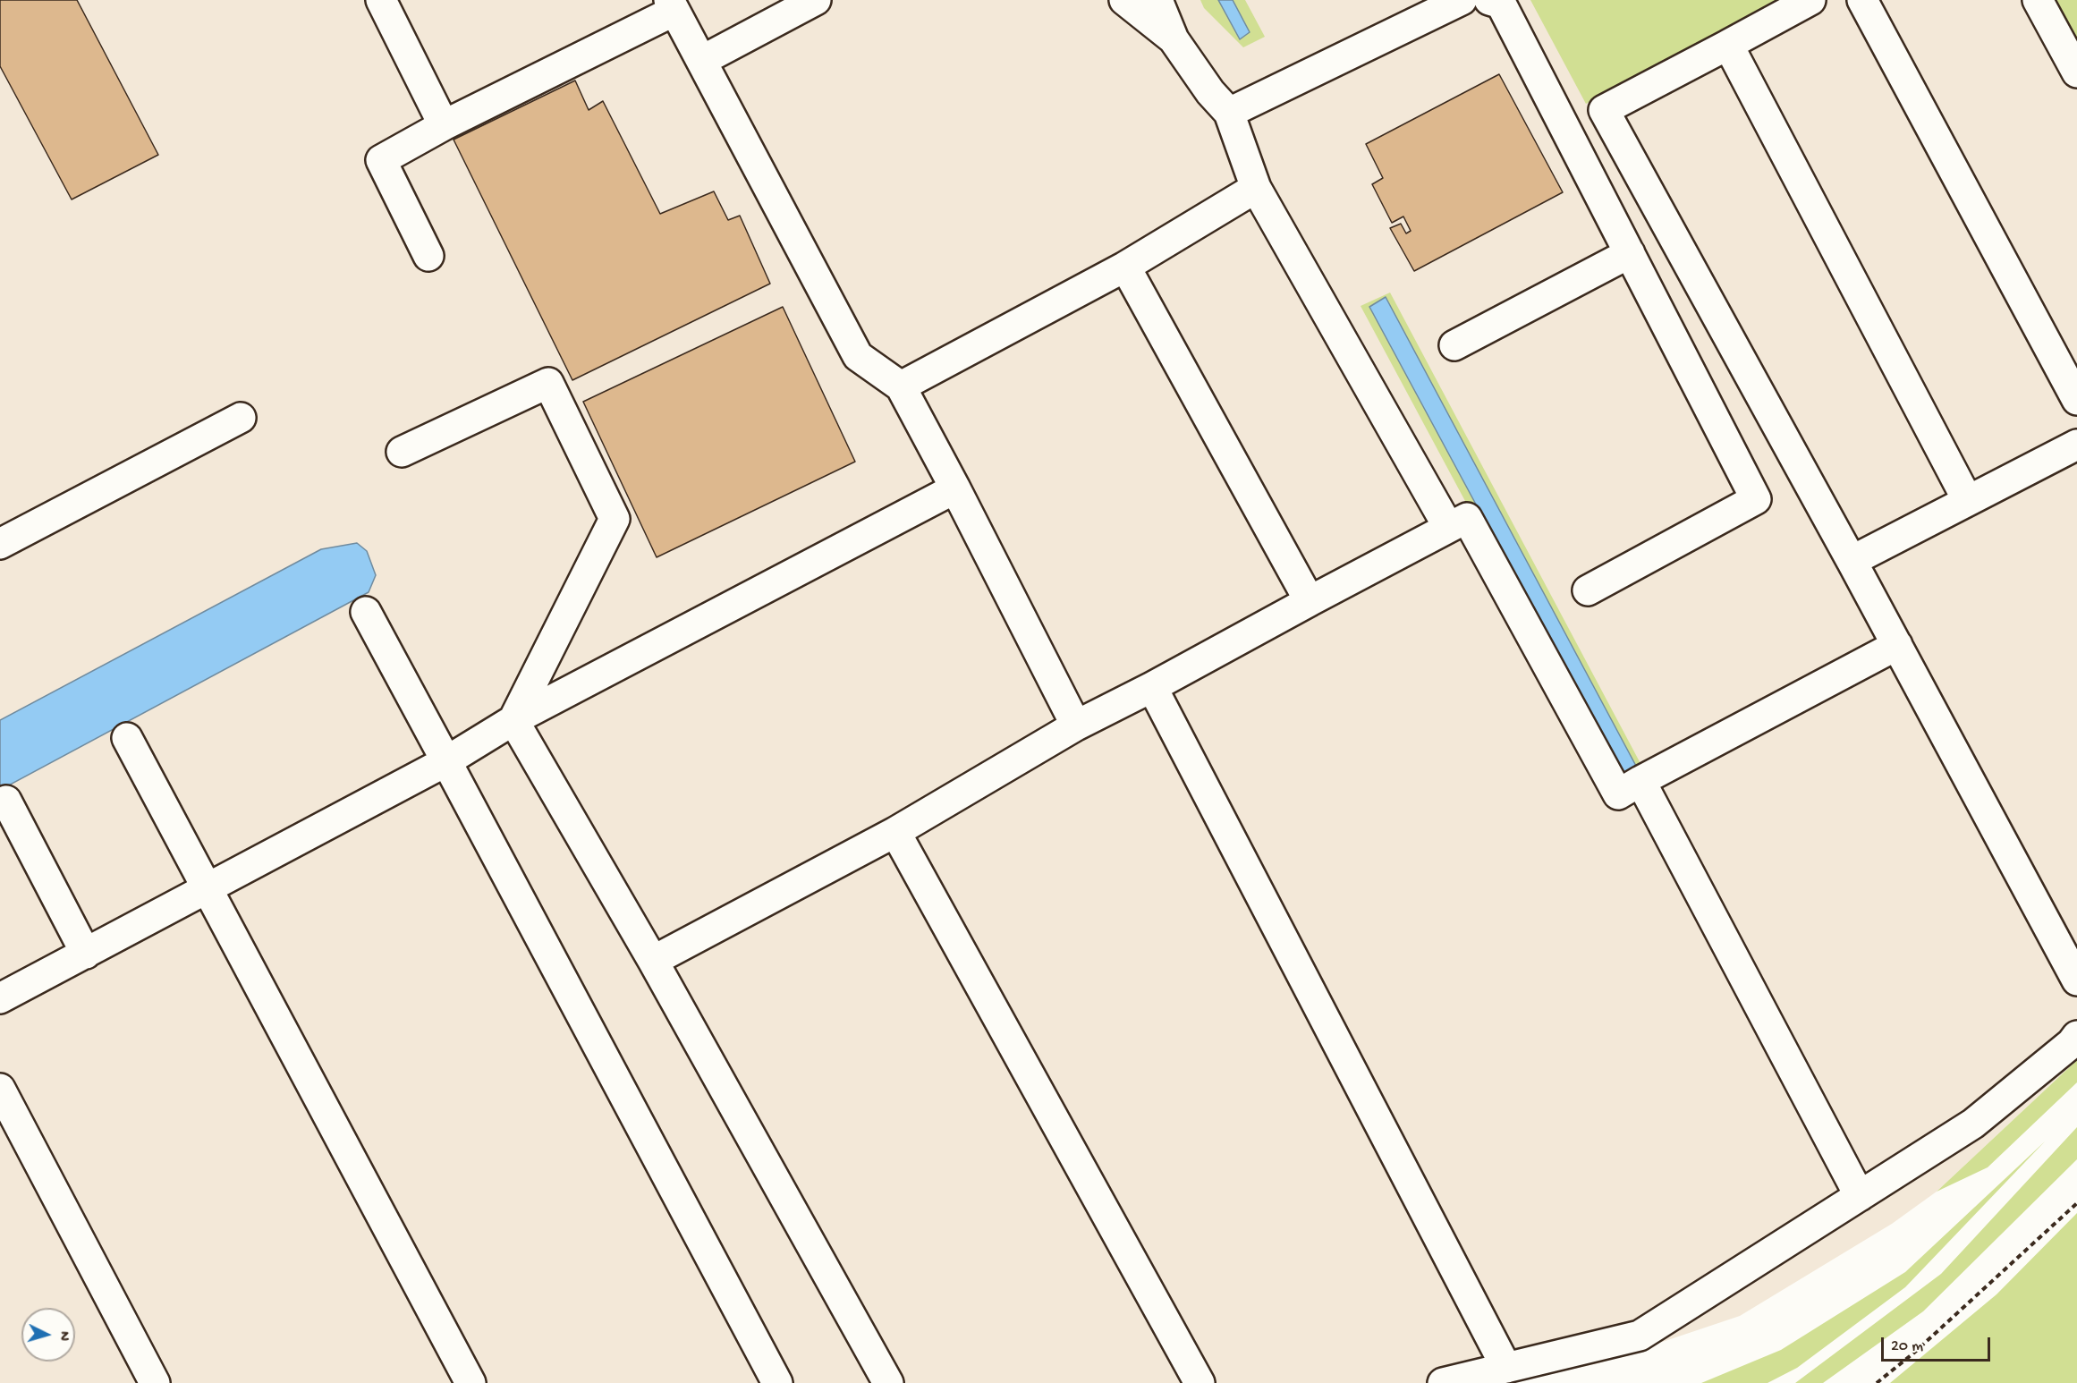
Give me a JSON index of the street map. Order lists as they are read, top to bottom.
{
  "scale_bar": "20 m",
  "north": "right"
}
